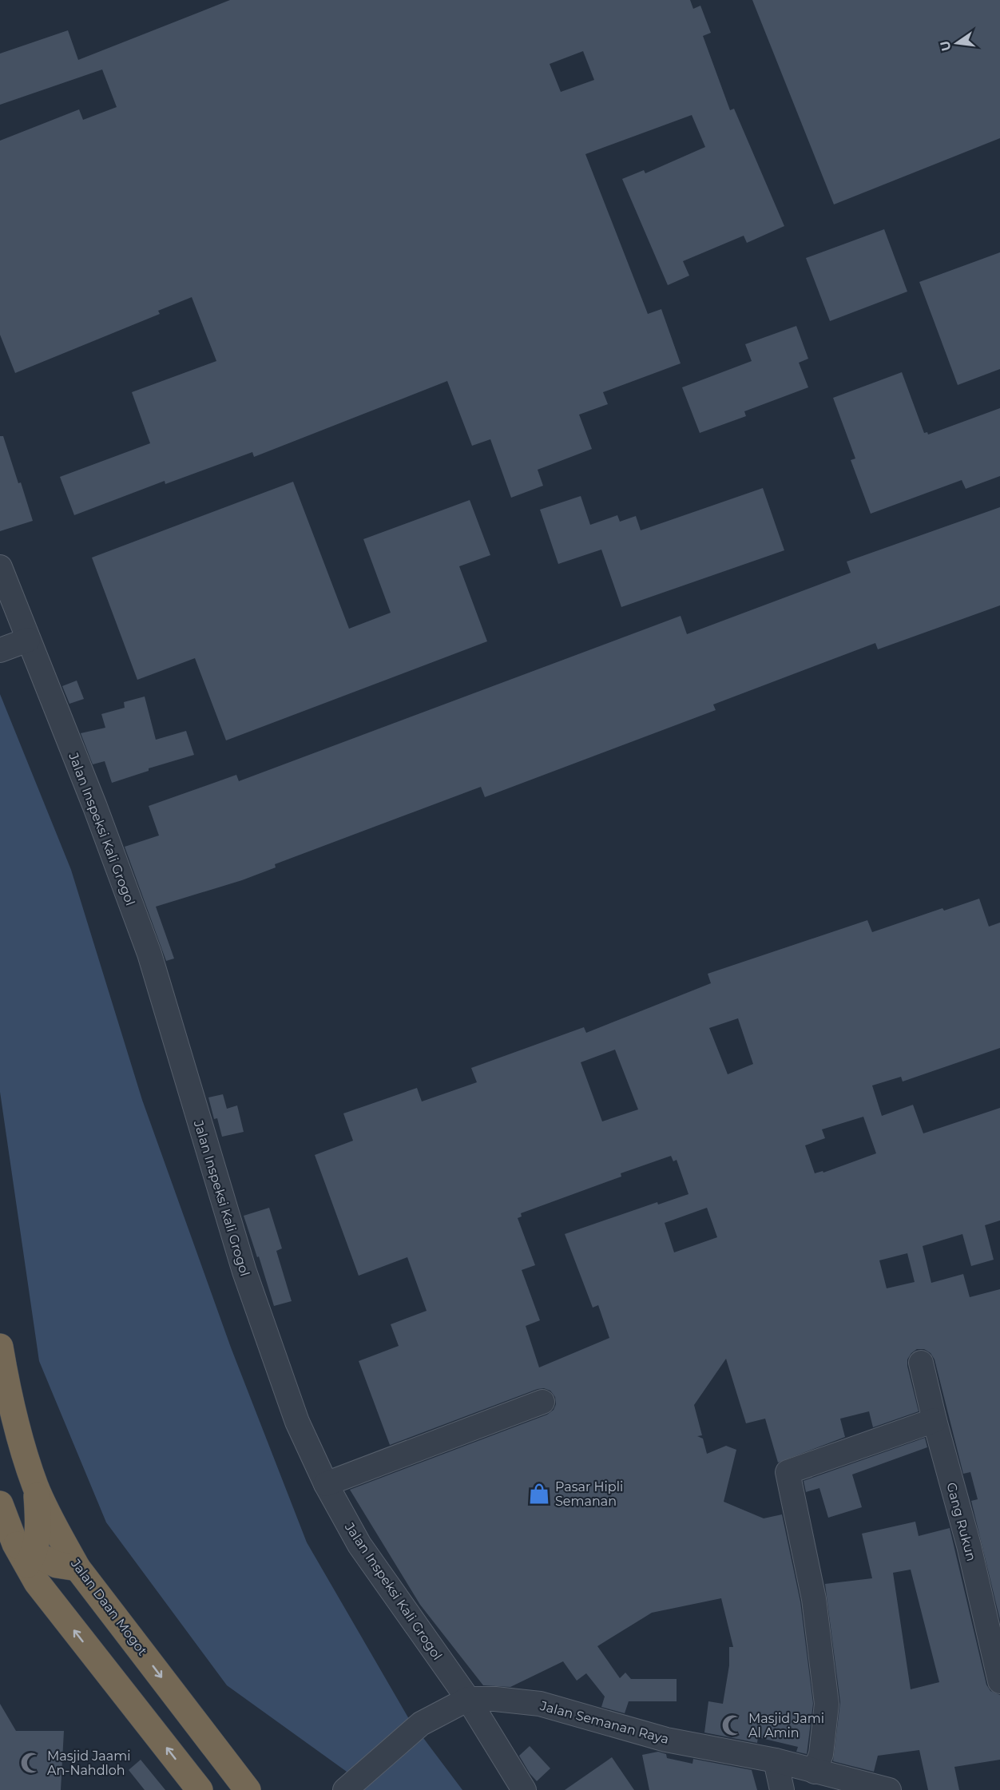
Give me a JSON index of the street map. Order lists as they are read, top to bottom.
{
  "streets": {
    "highway": ["Jalan Daan Mogot"],
    "street": ["Jalan Inspeksi Kali Grogol", "Gang Rukun", "Jalan Semanan Raya"]
  },
  "crossings": [
    ["Jalan Inspeksi Kali Grogol", "Jalan Semanan Raya"]
  ],
  "places": {
    "shop": ["Pasar Hipli Semanan"],
    "mosque": ["Masjid Jami Al Amin", "Masjid Jaami An-Nahdloh"]
  },
  "north": "left"
}
